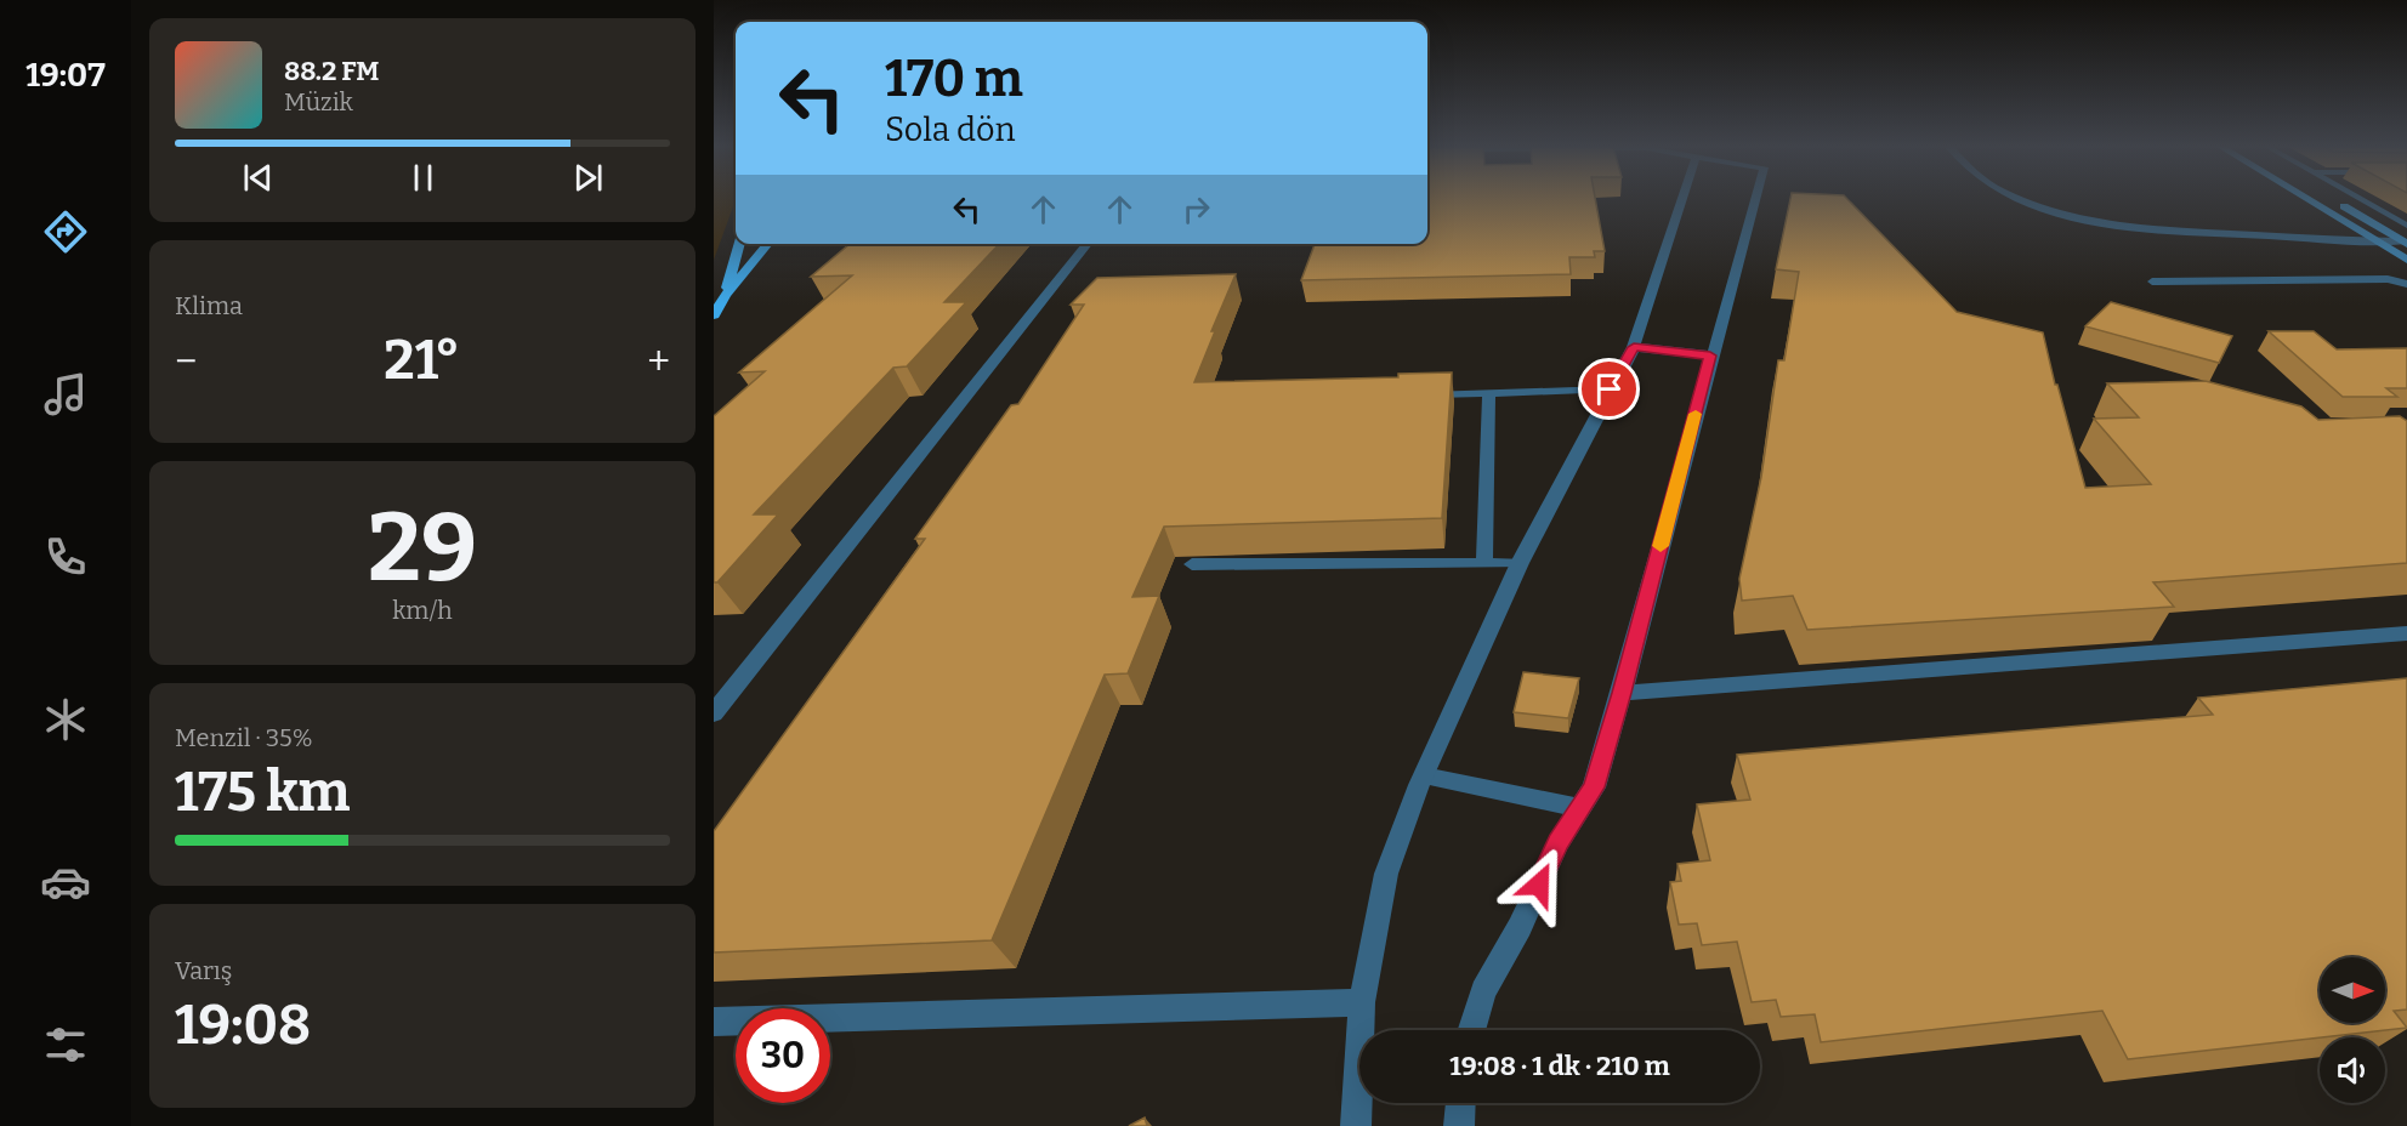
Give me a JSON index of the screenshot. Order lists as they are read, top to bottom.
{
  "north": "right",
  "page": {
    "tabs": "19:07",
    "turn": ["170 m", "Sola dön"],
    "song": ["88.2 FM", "Müzik"],
    "tile": [
      "Klima",
      ["29", "km/h"],
      ["Menzil · 35%", "175 km"],
      ["Varış", "19:08"]
    ],
    "heat": ["−", "21°", "+"],
    "limit": "30",
    "trip": "19:08 · 1 dk · 210 m"
  }
}
